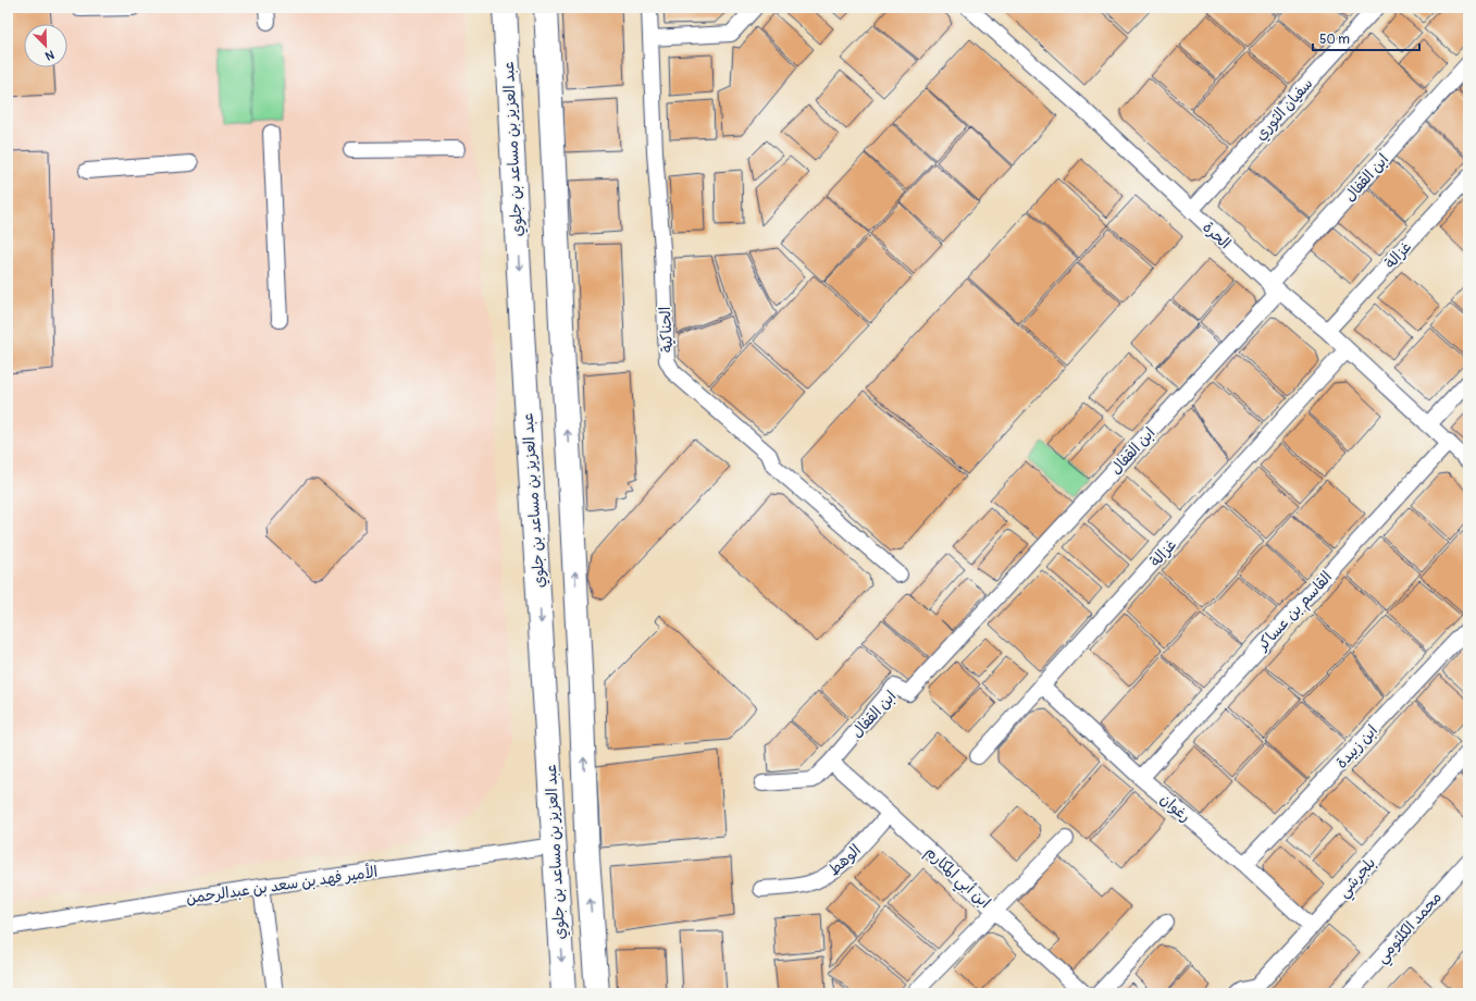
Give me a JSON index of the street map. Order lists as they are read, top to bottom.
{
  "streets": {
    "main road": ["عبد العزيز بن مساعد بن جلوي"],
    "street": [
      "سفيان الثوري",
      "ابن القفال",
      "الحرة",
      "غزالة",
      "الحناكية",
      "القاسم بن عساكر",
      "ابن زبيدة",
      "رغوان",
      "الوهط",
      "ابن أبي المكارم",
      "بلجرشي",
      "الأمير فهد بن سعد بن عبدالرحمن",
      "محمد الكلثومي"
    ]
  },
  "crossings": [
    ["سفيان الثوري", "الحرة"],
    ["عبد العزيز بن مساعد بن جلوي", "الأمير فهد بن سعد بن عبدالرحمن"],
    ["ابن القفال", "الحرة"],
    ["ابن القفال", "ابن أبي المكارم"],
    ["الحرة", "غزالة"],
    ["الحرة", "القاسم بن عساكر"],
    ["غزالة", "رغوان"],
    ["القاسم بن عساكر", "رغوان"],
    ["ابن زبيدة", "رغوان"],
    ["رغوان", "بلجرشي"],
    ["الوهط", "ابن أبي المكارم"]
  ],
  "scale_bar": "50 m",
  "north": "bottom right"
}
